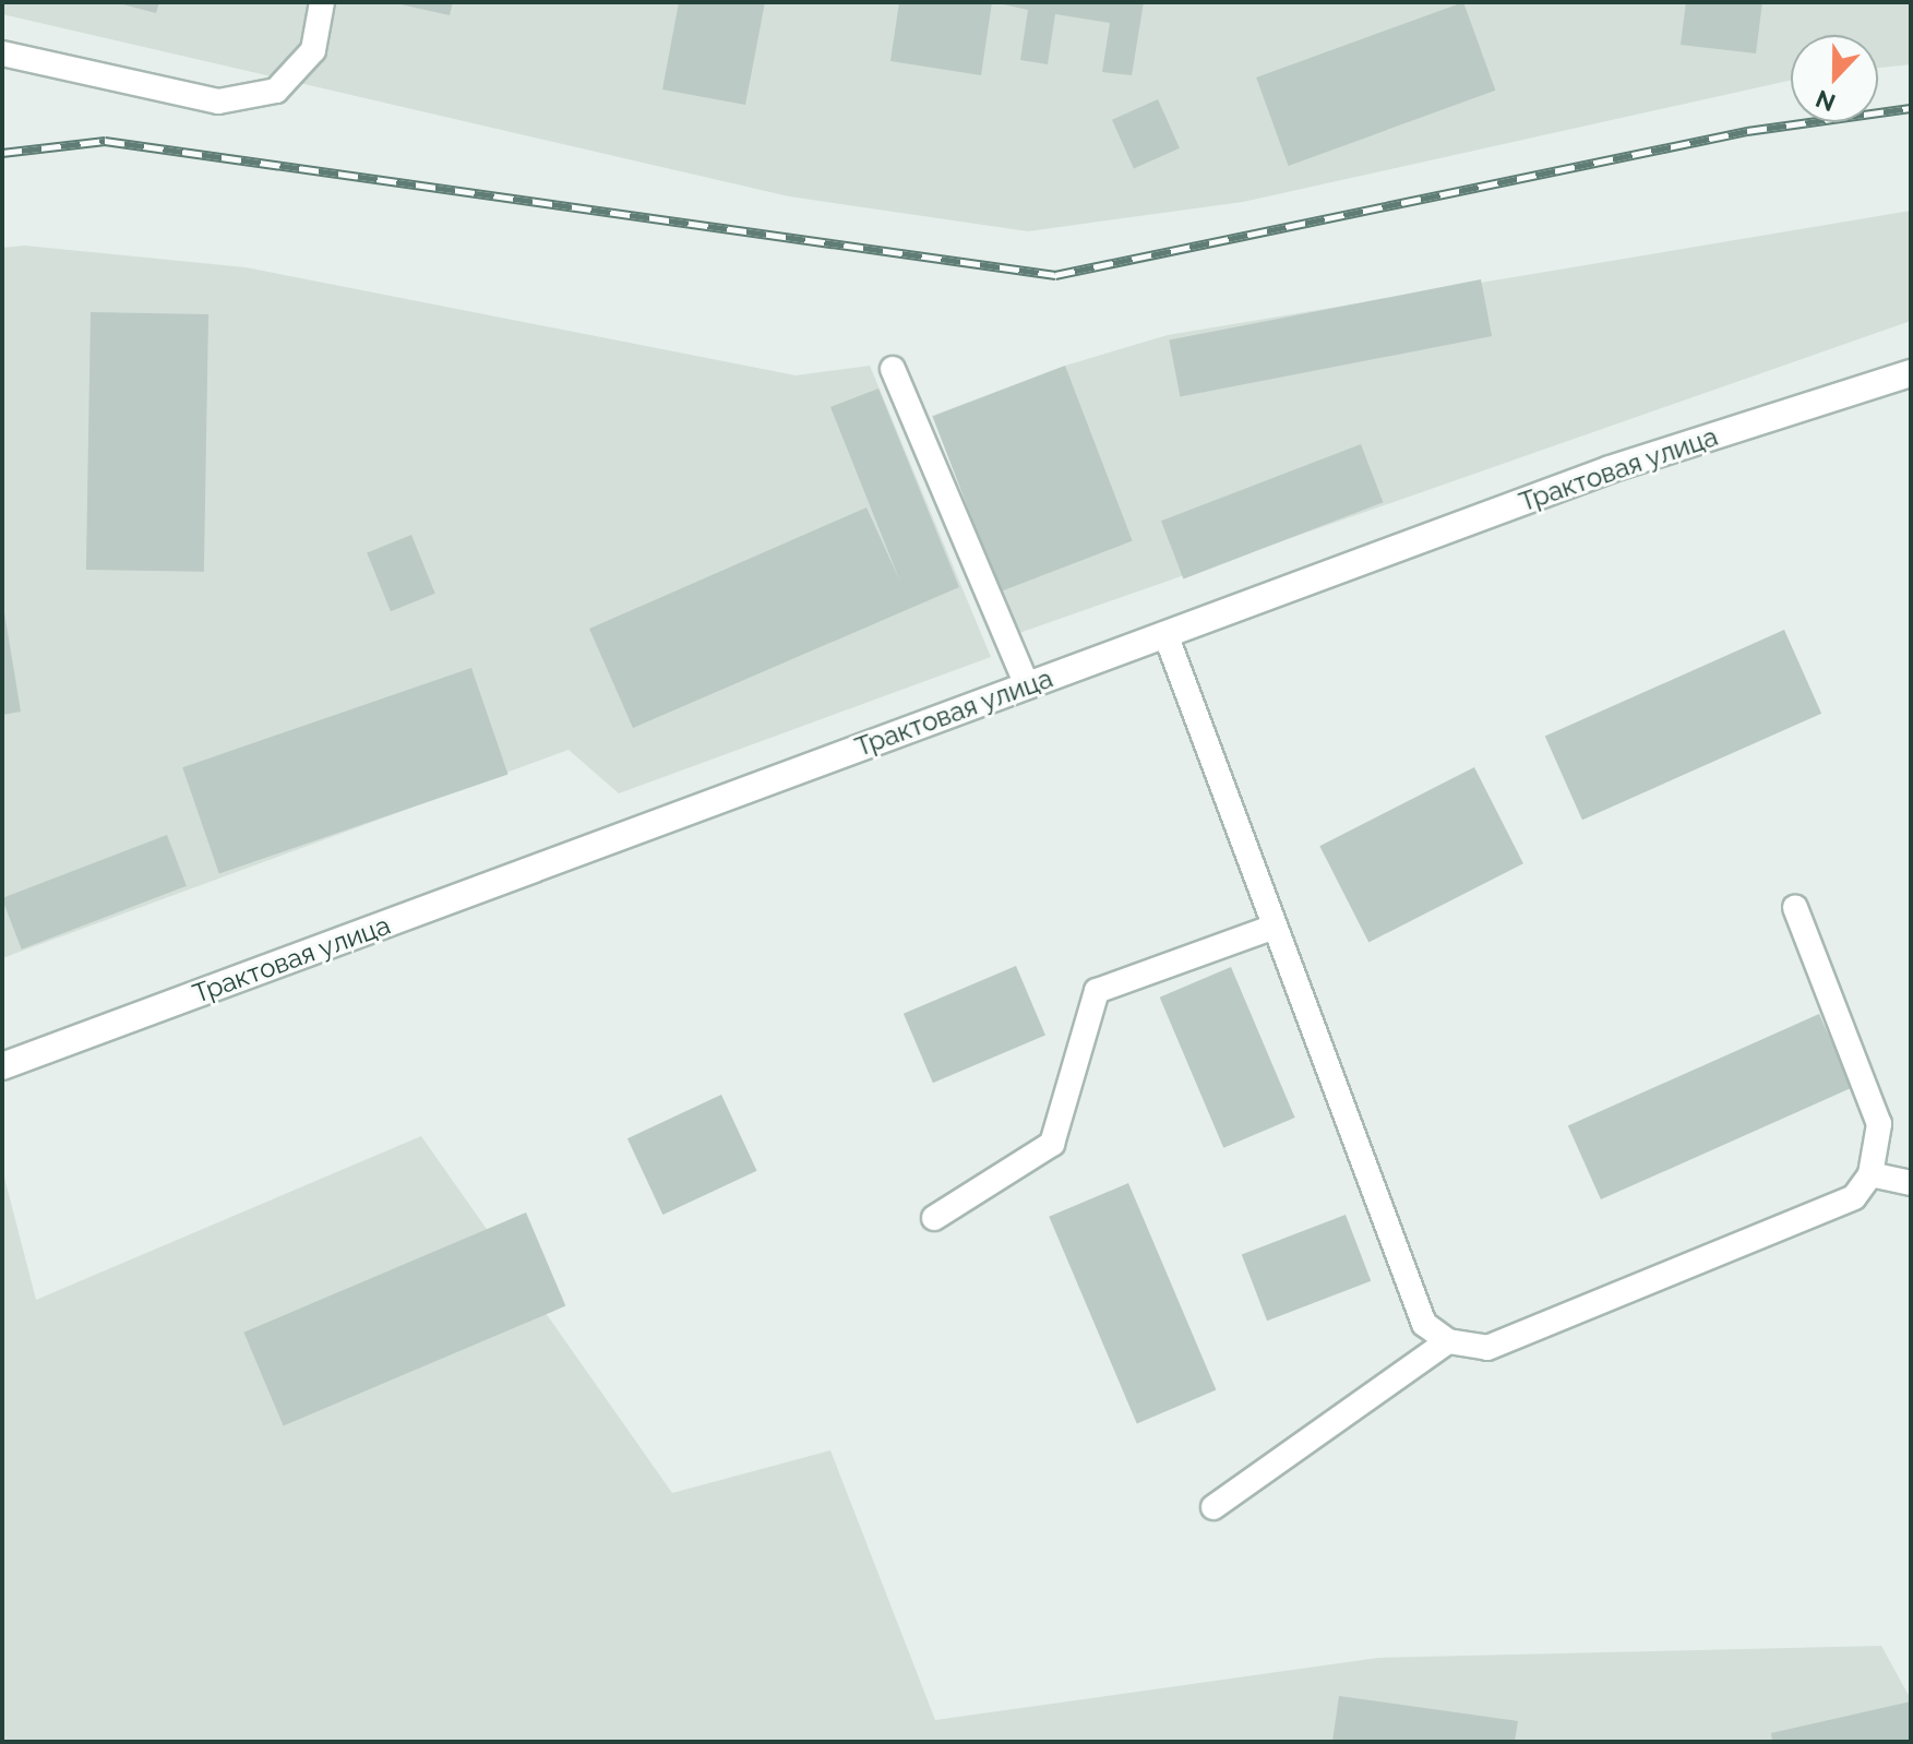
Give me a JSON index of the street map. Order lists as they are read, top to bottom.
{
  "streets": {
    "main road": ["Трактовая улица"]
  },
  "north": "bottom"
}
